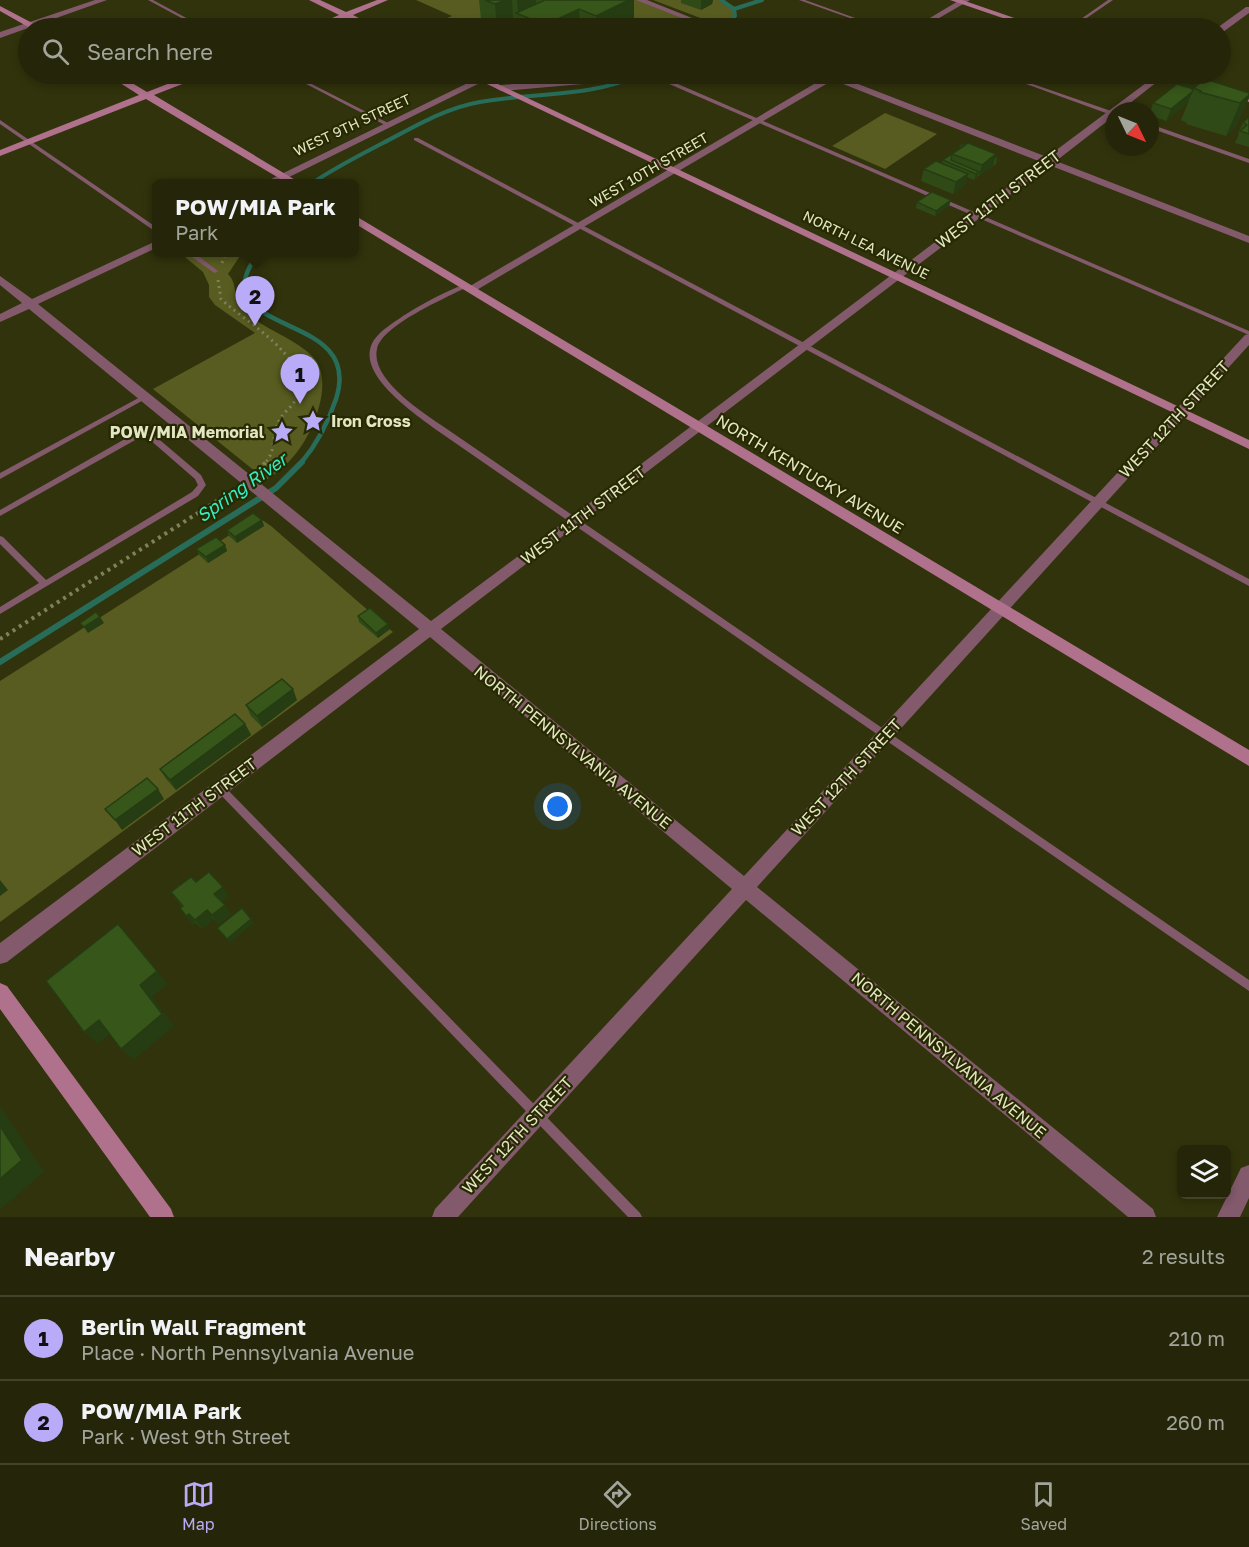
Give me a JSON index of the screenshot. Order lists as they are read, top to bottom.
{
  "streets": {
    "street": [
      "WEST 9TH STREET",
      "WEST 10TH STREET",
      "WEST 11TH STREET",
      "NORTH LEA AVENUE",
      "WEST 12TH STREET",
      "NORTH KENTUCKY AVENUE",
      "NORTH PENNSYLVANIA AVENUE"
    ]
  },
  "crossings": [
    ["WEST 10TH STREET", "NORTH LEA AVENUE"],
    ["WEST 10TH STREET", "NORTH KENTUCKY AVENUE"],
    ["WEST 11TH STREET", "NORTH LEA AVENUE"],
    ["WEST 11TH STREET", "NORTH KENTUCKY AVENUE"],
    ["WEST 11TH STREET", "NORTH PENNSYLVANIA AVENUE"],
    ["NORTH LEA AVENUE", "WEST 12TH STREET"],
    ["WEST 12TH STREET", "NORTH KENTUCKY AVENUE"],
    ["WEST 12TH STREET", "NORTH PENNSYLVANIA AVENUE"]
  ],
  "water": ["Spring River"],
  "places": {
    "place": ["Iron Cross", "POW/MIA Memorial"]
  },
  "north": "bottom right",
  "page": {
    "search": "Search here",
    "popup": ["POW/MIA Park", "Park"],
    "pins": ["2", "1"],
    "heading": ["Nearby", "2 results"],
    "list": [
      {
        "mark": "1",
        "name": "Berlin Wall Fragment",
        "note": "Place · North Pennsylvania Avenue",
        "value": "210 m"
      },
      {
        "mark": "2",
        "name": "POW/MIA Park",
        "note": "Park · West 9th Street",
        "value": "260 m"
      }
    ],
    "nav": ["Map", "Directions", "Saved"]
  }
}
